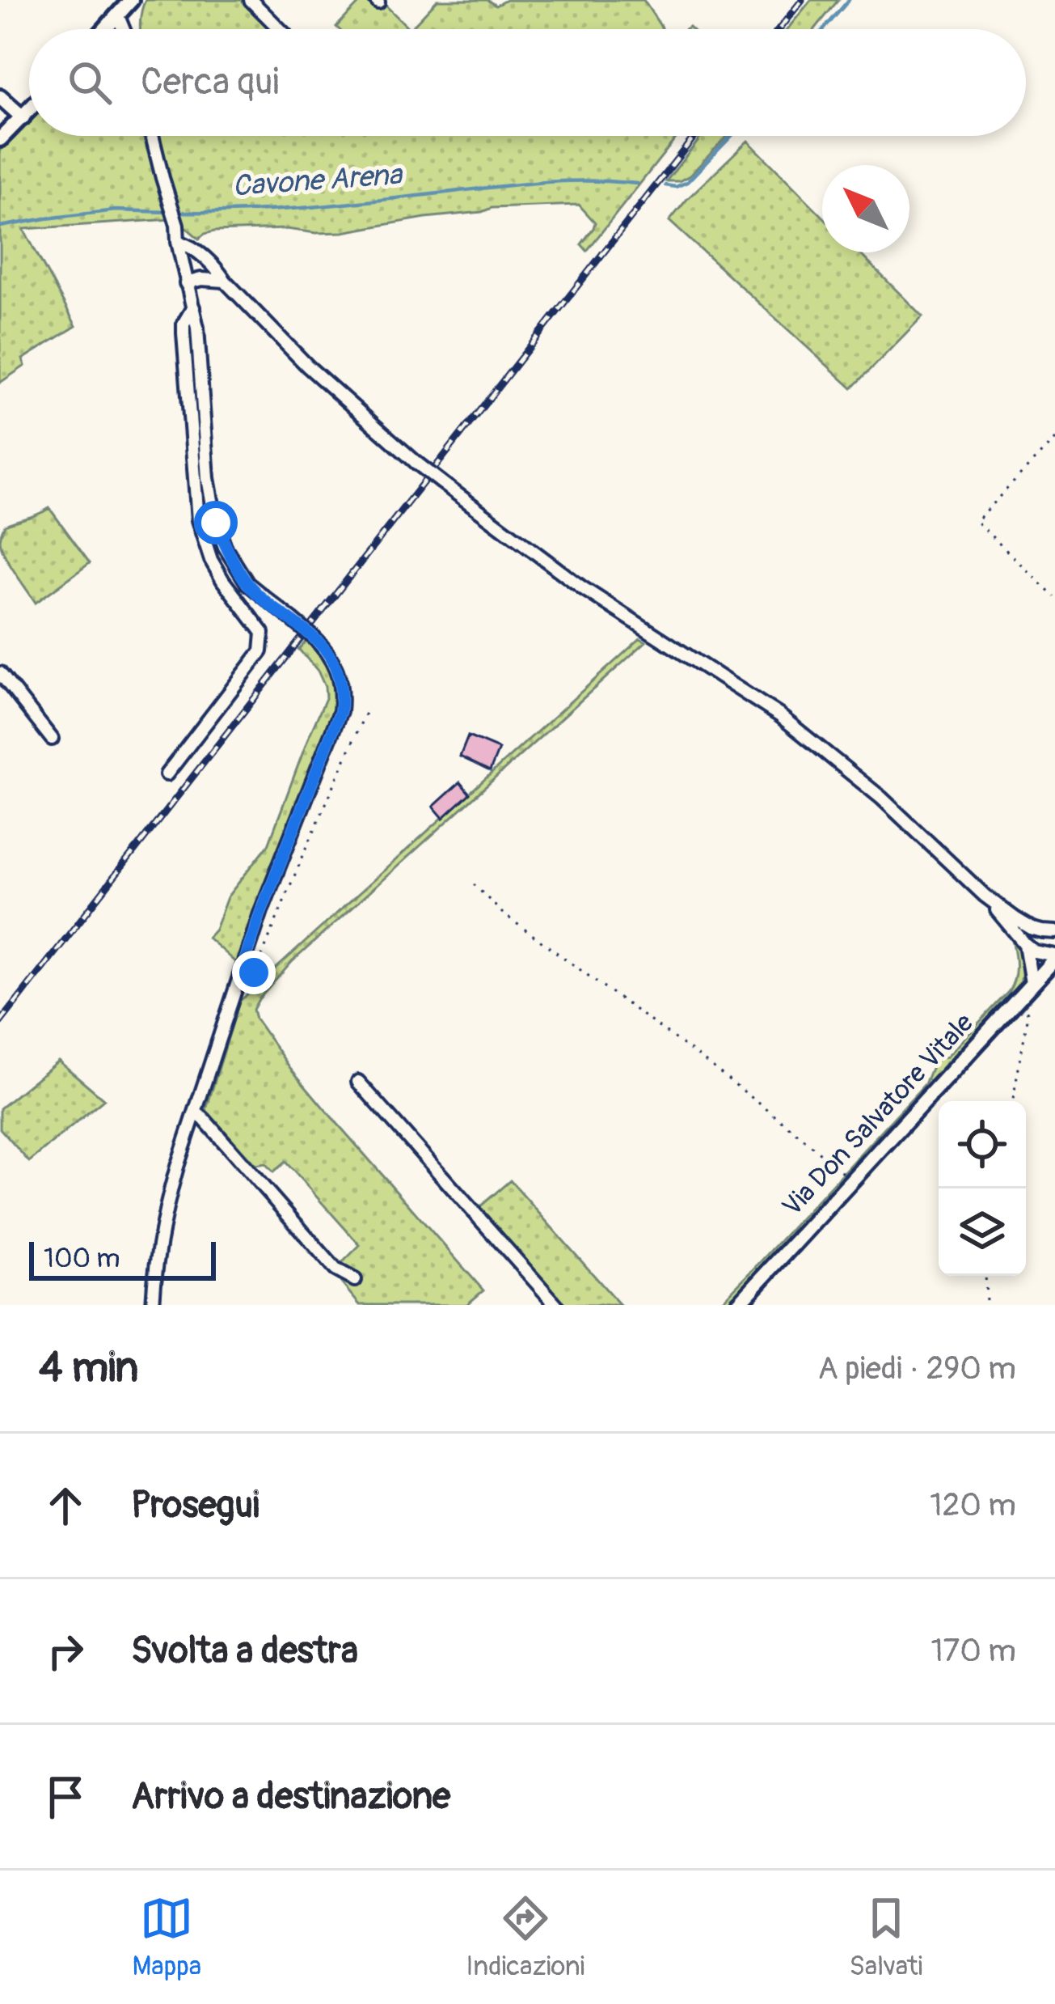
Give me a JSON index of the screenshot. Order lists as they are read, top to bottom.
{
  "streets": {
    "street": ["Via Don Salvatore Vitale"]
  },
  "water": ["Cavone Arena"],
  "scale_bar": "100 m",
  "north": "top left",
  "page": {
    "search": "Cerca qui",
    "scale": "100 m",
    "heading": ["4 min", "A piedi · 290 m"],
    "list": [
      ["Prosegui", "120 m"],
      ["Svolta a destra", "170 m"],
      "Arrivo a destinazione"
    ],
    "nav": ["Mappa", "Indicazioni", "Salvati"]
  }
}
